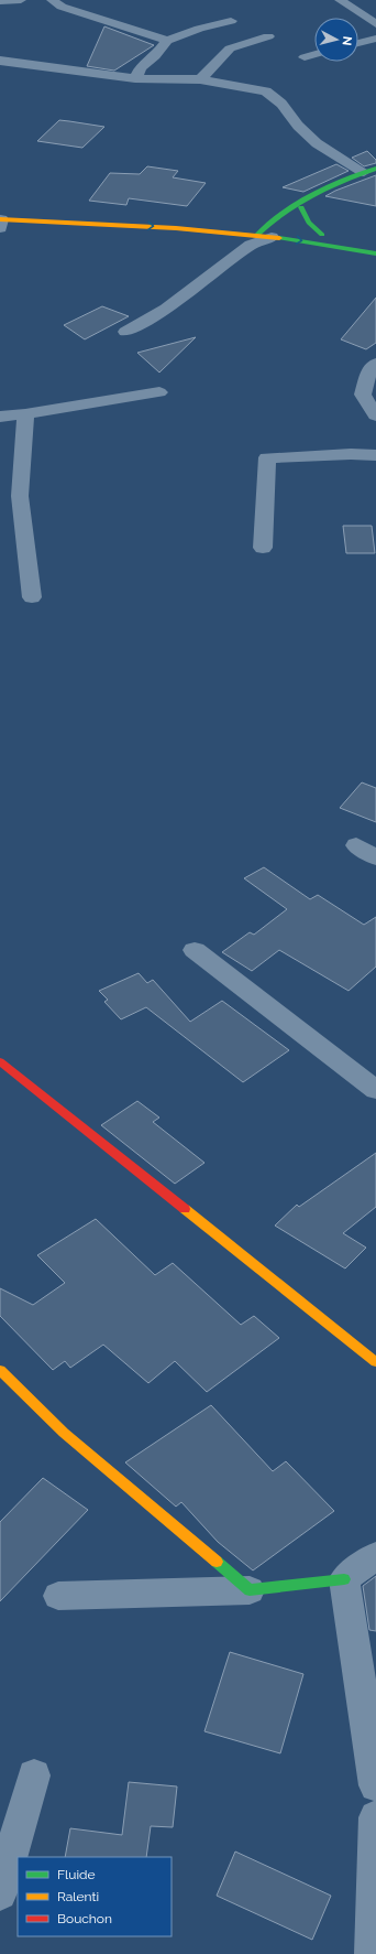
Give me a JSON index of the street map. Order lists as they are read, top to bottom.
{
  "legend": ["Fluide", "Ralenti", "Bouchon"],
  "north": "right"
}
